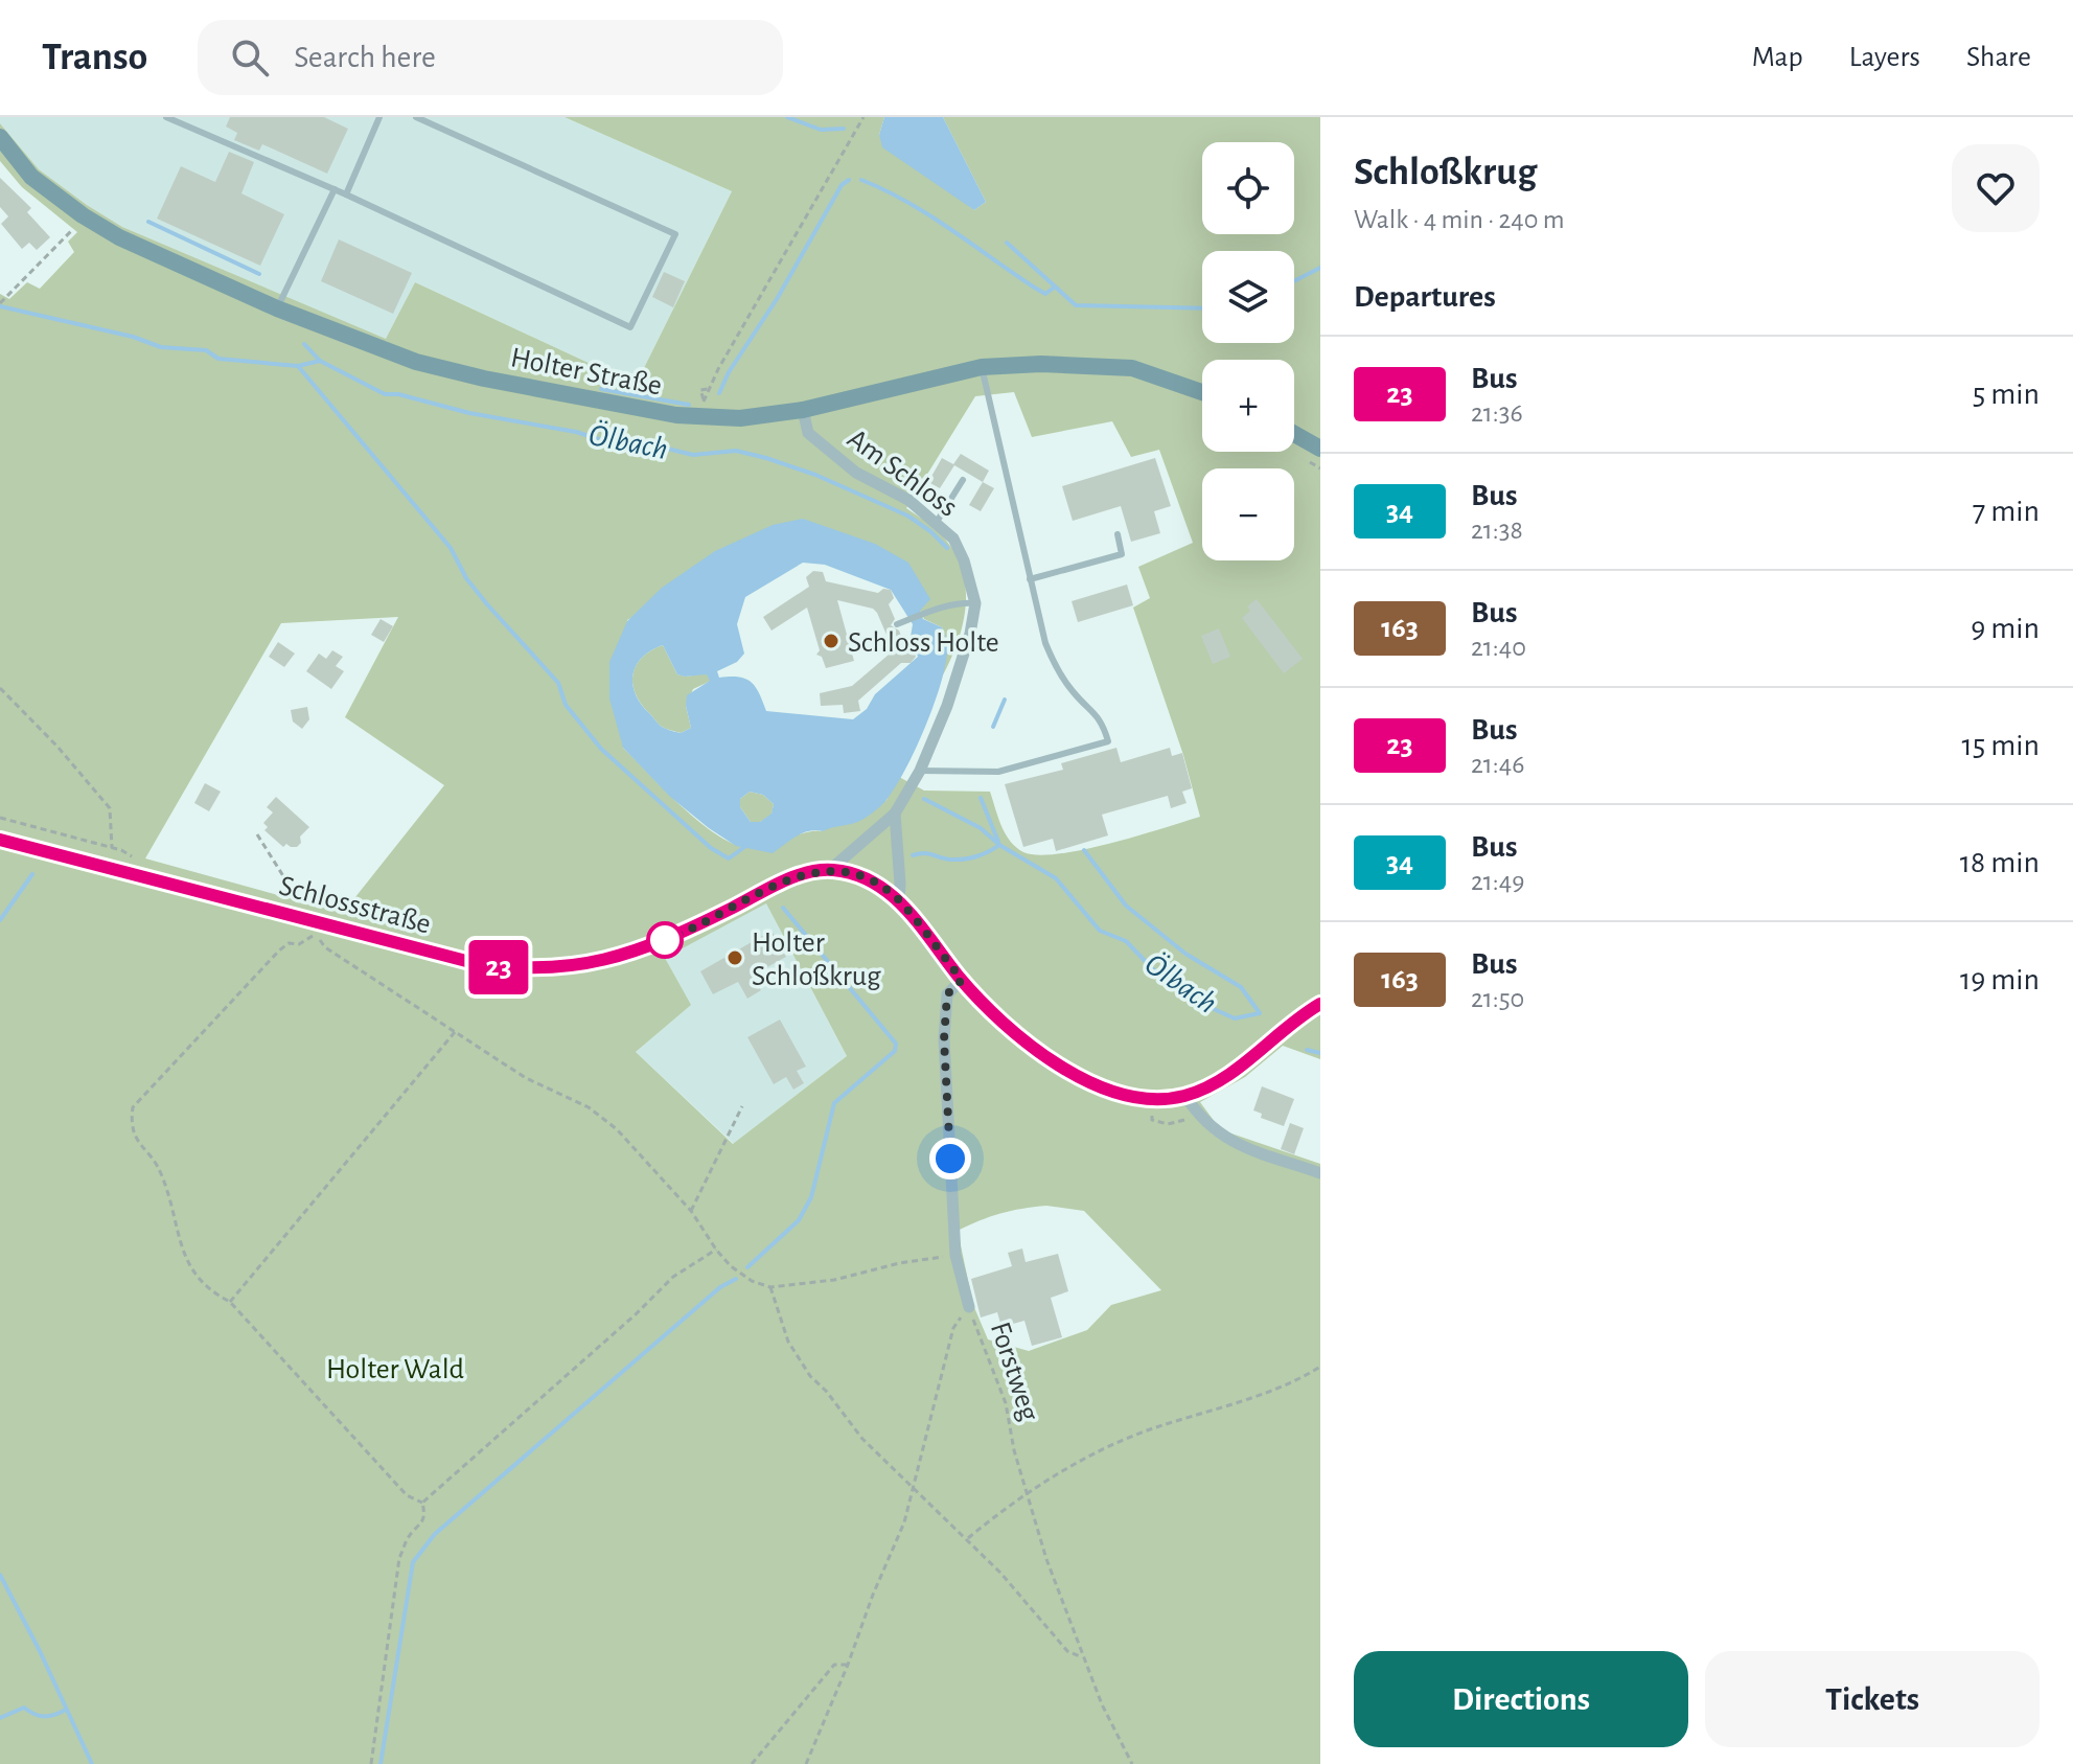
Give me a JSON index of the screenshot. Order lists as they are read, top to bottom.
{
  "streets": {
    "main road": ["Holter Straße", "Schlossstraße"],
    "street": ["Am Schloss", "Forstweg"]
  },
  "crossings": [
    ["Holter Straße", "Am Schloss"],
    ["Am Schloss", "Schlossstraße"]
  ],
  "water": ["Ölbach"],
  "parks": ["Holter Wald"],
  "places": ["Schloss Holte", "Holter Schloßkrug"],
  "lines": ["bus line 23"],
  "page": {
    "header": "Transo",
    "search": "Search here",
    "nav": ["Map", "Layers", "Share"],
    "on_map": "23",
    "heading": [
      ["Schloßkrug", "Walk · 4 min · 240 m"],
      "Departures"
    ],
    "map_buttons": ["+", "−"],
    "list": [
      {
        "mark": "23",
        "name": "Bus",
        "note": "21:36",
        "value": "5 min"
      },
      {
        "mark": "34",
        "name": "Bus",
        "note": "21:38",
        "value": "7 min"
      },
      {
        "mark": "163",
        "name": "Bus",
        "note": "21:40",
        "value": "9 min"
      },
      {
        "mark": "23",
        "name": "Bus",
        "note": "21:46",
        "value": "15 min"
      },
      {
        "mark": "34",
        "name": "Bus",
        "note": "21:49",
        "value": "18 min"
      },
      {
        "mark": "163",
        "name": "Bus",
        "note": "21:50",
        "value": "19 min"
      }
    ],
    "buttons": ["Directions", "Tickets"]
  }
}
